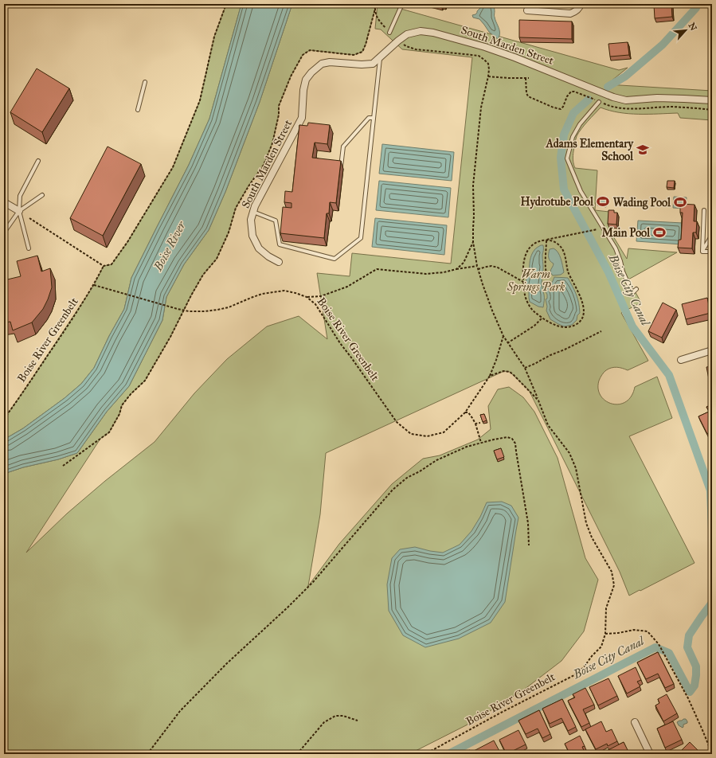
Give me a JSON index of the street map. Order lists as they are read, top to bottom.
{
  "streets": {
    "street": ["South Marden Street"],
    "path": ["Boise River Greenbelt"]
  },
  "crossings": [
    ["South Marden Street", "Boise River Greenbelt"]
  ],
  "water": ["Boise River", "Boise City Canal"],
  "parks": ["Warm Springs Park"],
  "places": {
    "school or university": ["Adams Elementary School"],
    "sports": ["Hydrotube Pool", "Wading Pool", "Main Pool"]
  },
  "north": "top right"
}
